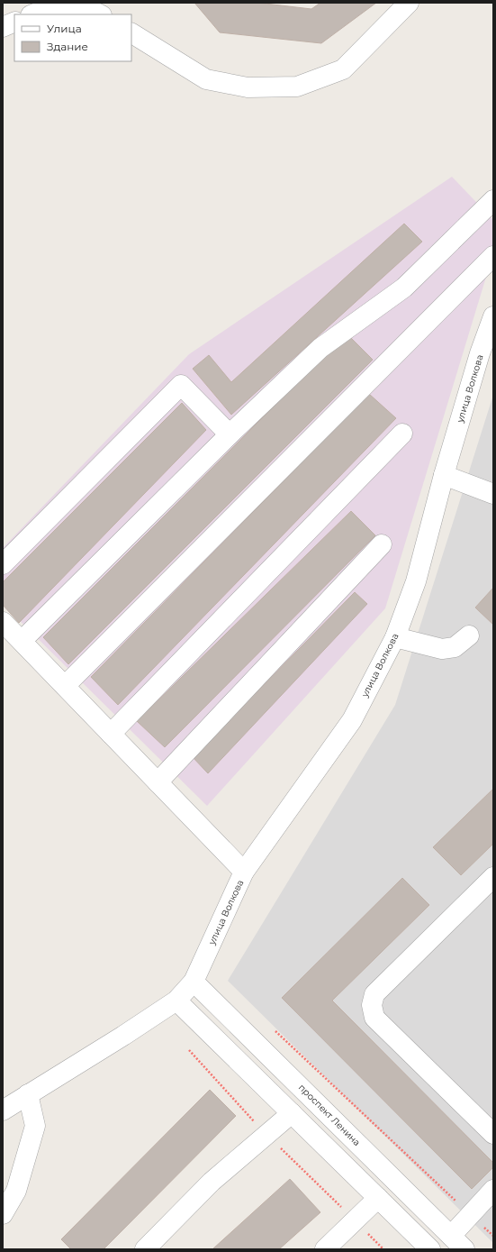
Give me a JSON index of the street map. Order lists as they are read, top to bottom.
{
  "streets": {
    "street": ["улица Волкова", "проспект Ленина"]
  },
  "crossings": [
    ["улица Волкова", "проспект Ленина"]
  ],
  "legend": ["Улица", "Здание"]
}
